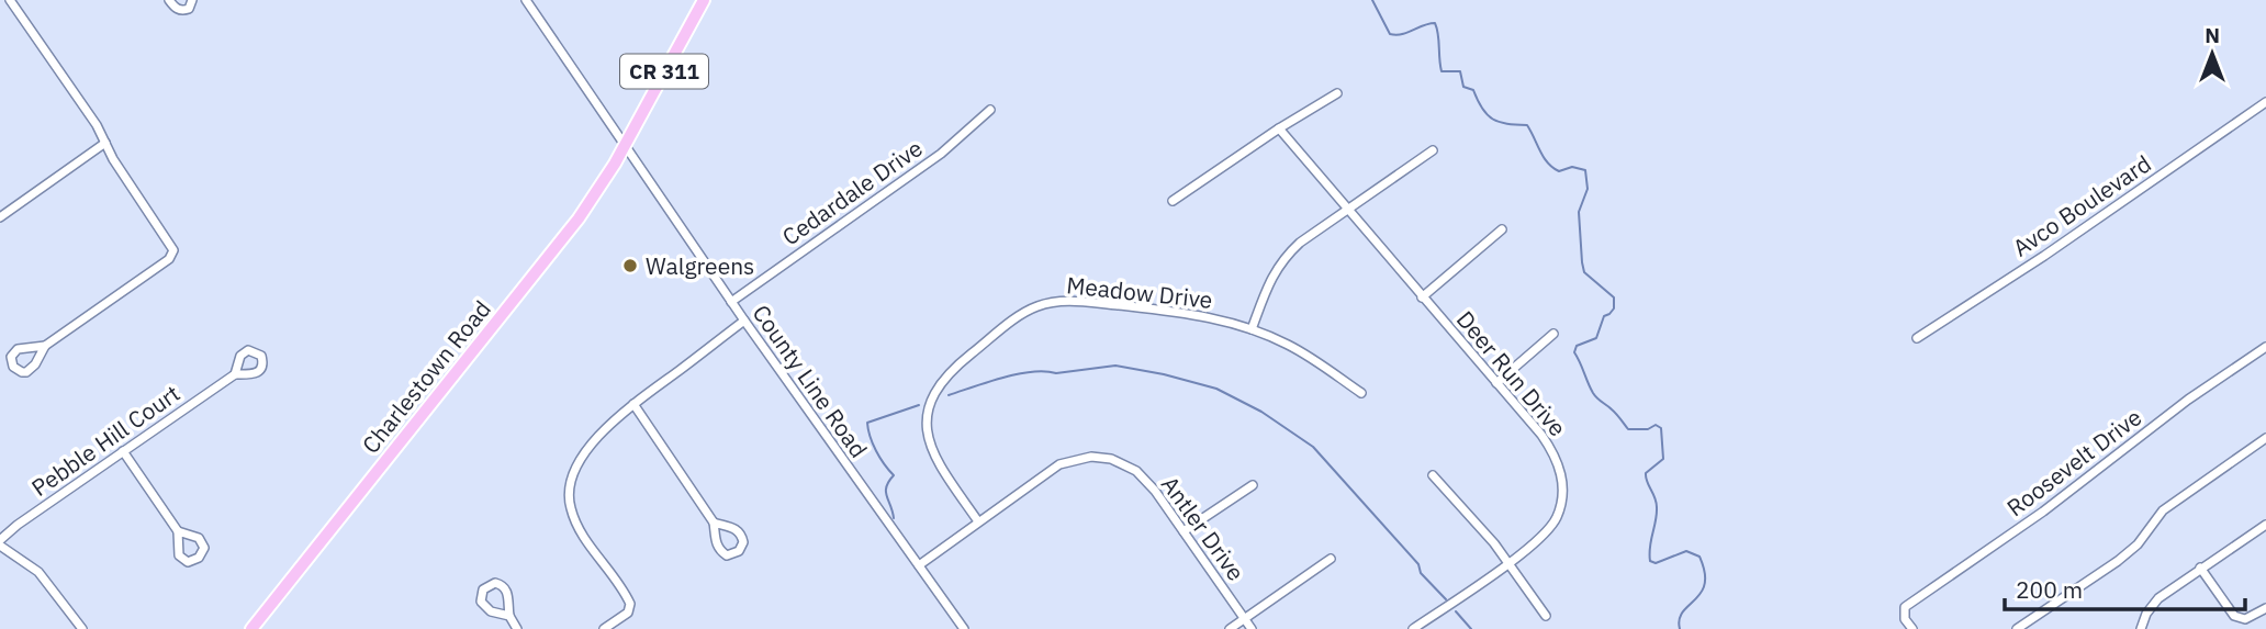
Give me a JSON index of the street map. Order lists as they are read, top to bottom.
{
  "streets": {
    "main road": ["CR 311", "Charlestown Road"],
    "street": [
      "Cedardale Drive",
      "Avco Boulevard",
      "Meadow Drive",
      "Deer Run Drive",
      "County Line Road",
      "Pebble Hill Court",
      "Roosevelt Drive",
      "Antler Drive"
    ]
  },
  "crossings": [
    ["CR 311", "Charlestown Road"],
    ["CR 311", "County Line Road"],
    ["Cedardale Drive", "County Line Road"],
    ["Meadow Drive", "Antler Drive"],
    ["Charlestown Road", "County Line Road"],
    ["County Line Road", "Antler Drive"]
  ],
  "places": ["Walgreens"],
  "scale_bar": "200 m",
  "north": "top"
}
